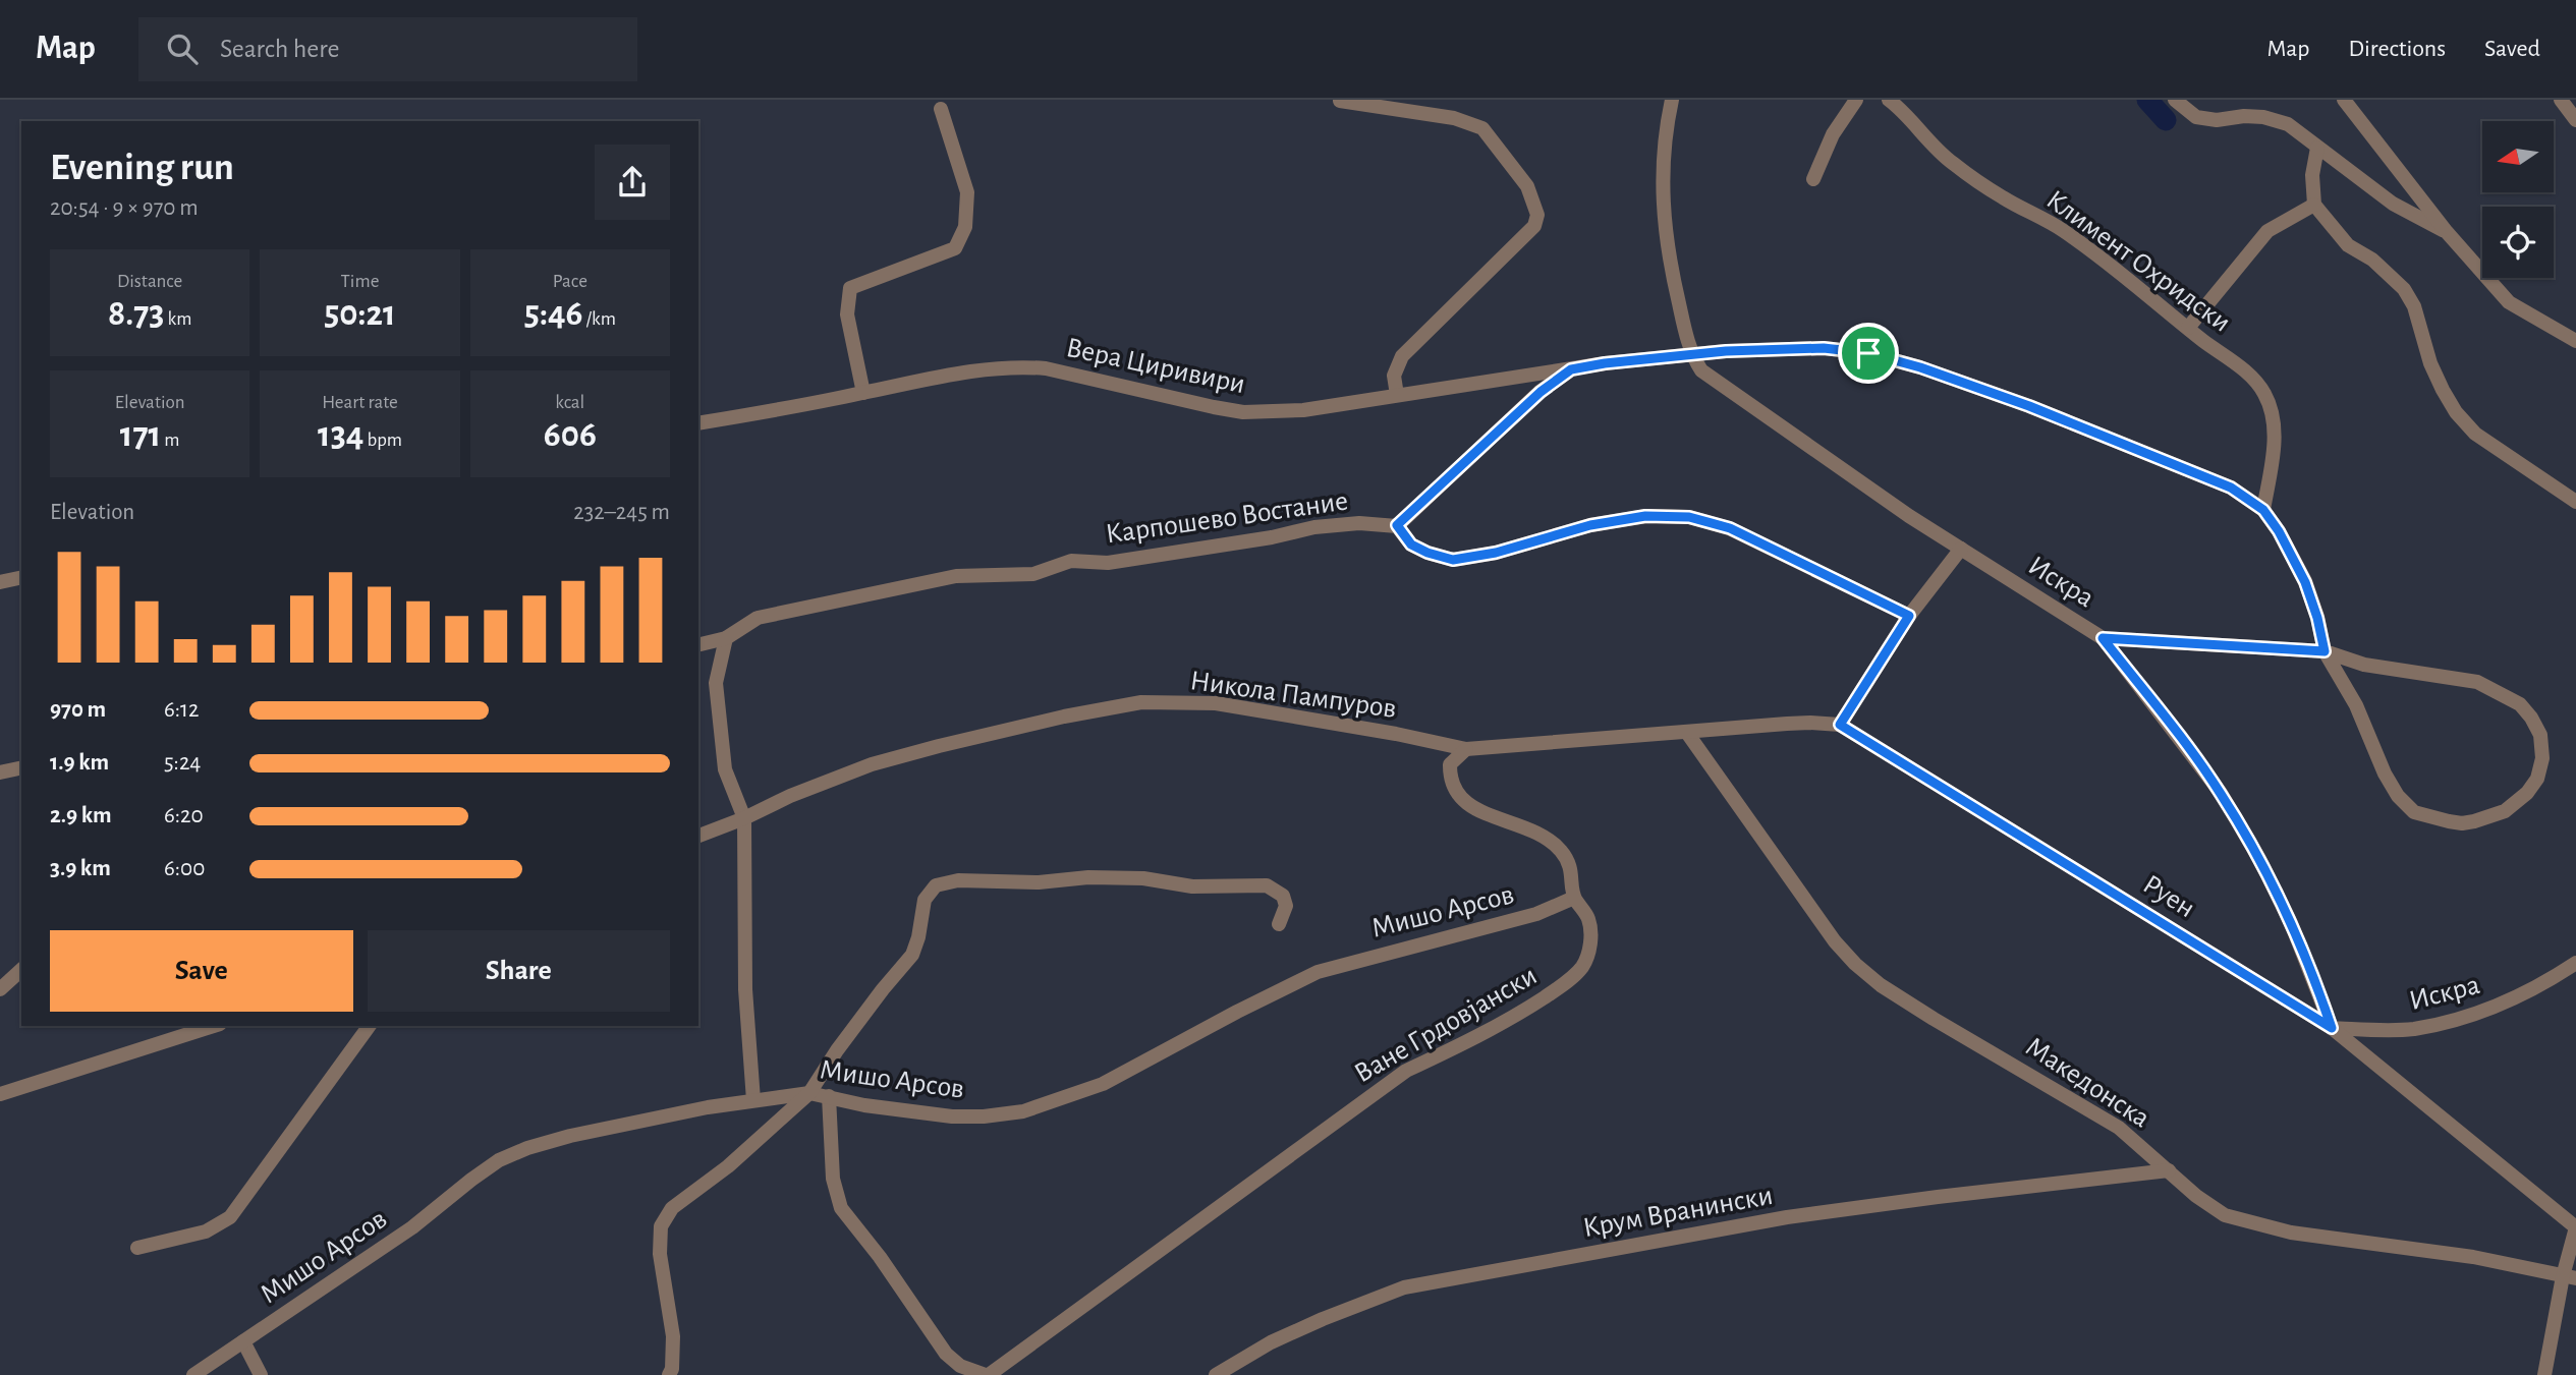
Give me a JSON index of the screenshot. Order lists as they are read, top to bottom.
{
  "streets": {
    "street": [
      "Климент Охридски",
      "Вера Циривири",
      "Карпошево Востание",
      "Искра",
      "Никола Пампуров",
      "Руен",
      "Мишо Арсов",
      "Ване Грдовјански",
      "Македонска",
      "Крум Вранински"
    ]
  },
  "crossings": [
    ["Климент Охридски", "Вера Циривири"],
    ["Вера Циривири", "Искра"],
    ["Искра", "Руен"],
    ["Никола Пампуров", "Руен"],
    ["Никола Пампуров", "Ване Грдовјански"],
    ["Никола Пампуров", "Македонска"],
    ["Руен", "Македонска"],
    ["Мишо Арсов", "Ване Грдовјански"],
    ["Македонска", "Крум Вранински"]
  ],
  "north": "left",
  "page": {
    "header": "Map",
    "search": "Search here",
    "nav": ["Map", "Directions", "Saved"],
    "heading": ["Evening run", "20:54 · 9 × 970 m"],
    "stats": [
      ["Distance", "8.73 km"],
      ["Time", "50:21"],
      ["Pace", "5:46 /km"],
      ["Elevation", "171 m"],
      ["Heart rate", "134 bpm"],
      ["kcal", "606"]
    ],
    "chart": ["Elevation", "232–245 m"],
    "list": [
      {
        "name": "970 m",
        "note": "6:12"
      },
      {
        "name": "1.9 km",
        "note": "5:24"
      },
      {
        "name": "2.9 km",
        "note": "6:20"
      },
      {
        "name": "3.9 km",
        "note": "6:00"
      }
    ],
    "buttons": ["Save", "Share"]
  }
}
